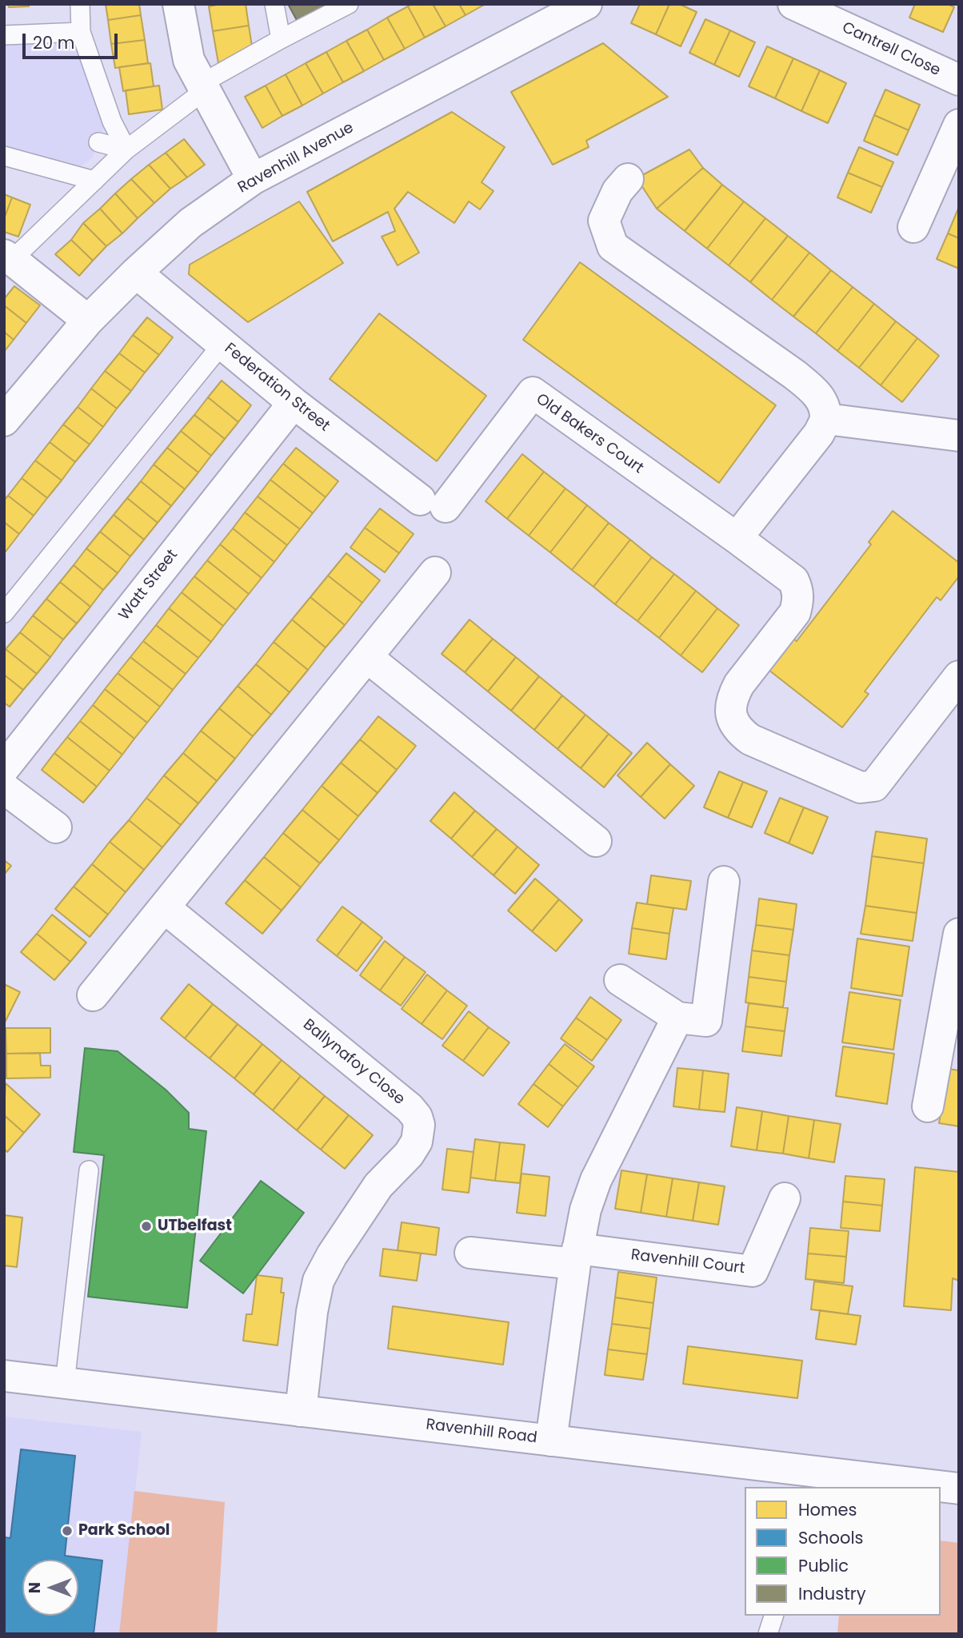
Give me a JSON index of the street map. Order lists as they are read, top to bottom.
{
  "streets": {
    "street": [
      "Cantrell Close",
      "Ravenhill Avenue",
      "Federation Street",
      "Old Bakers Court",
      "Watt Street",
      "Ballynafoy Close",
      "Ravenhill Court",
      "Ravenhill Road"
    ]
  },
  "crossings": [
    ["Ravenhill Avenue", "Federation Street"],
    ["Federation Street", "Old Bakers Court"],
    ["Federation Street", "Watt Street"],
    ["Ballynafoy Close", "Ravenhill Road"]
  ],
  "places": ["UTbelfast", "Park School"],
  "legend": [
    "Homes",
    "Schools",
    "Public",
    "Industry"
  ],
  "scale_bar": "20 m",
  "north": "left"
}
